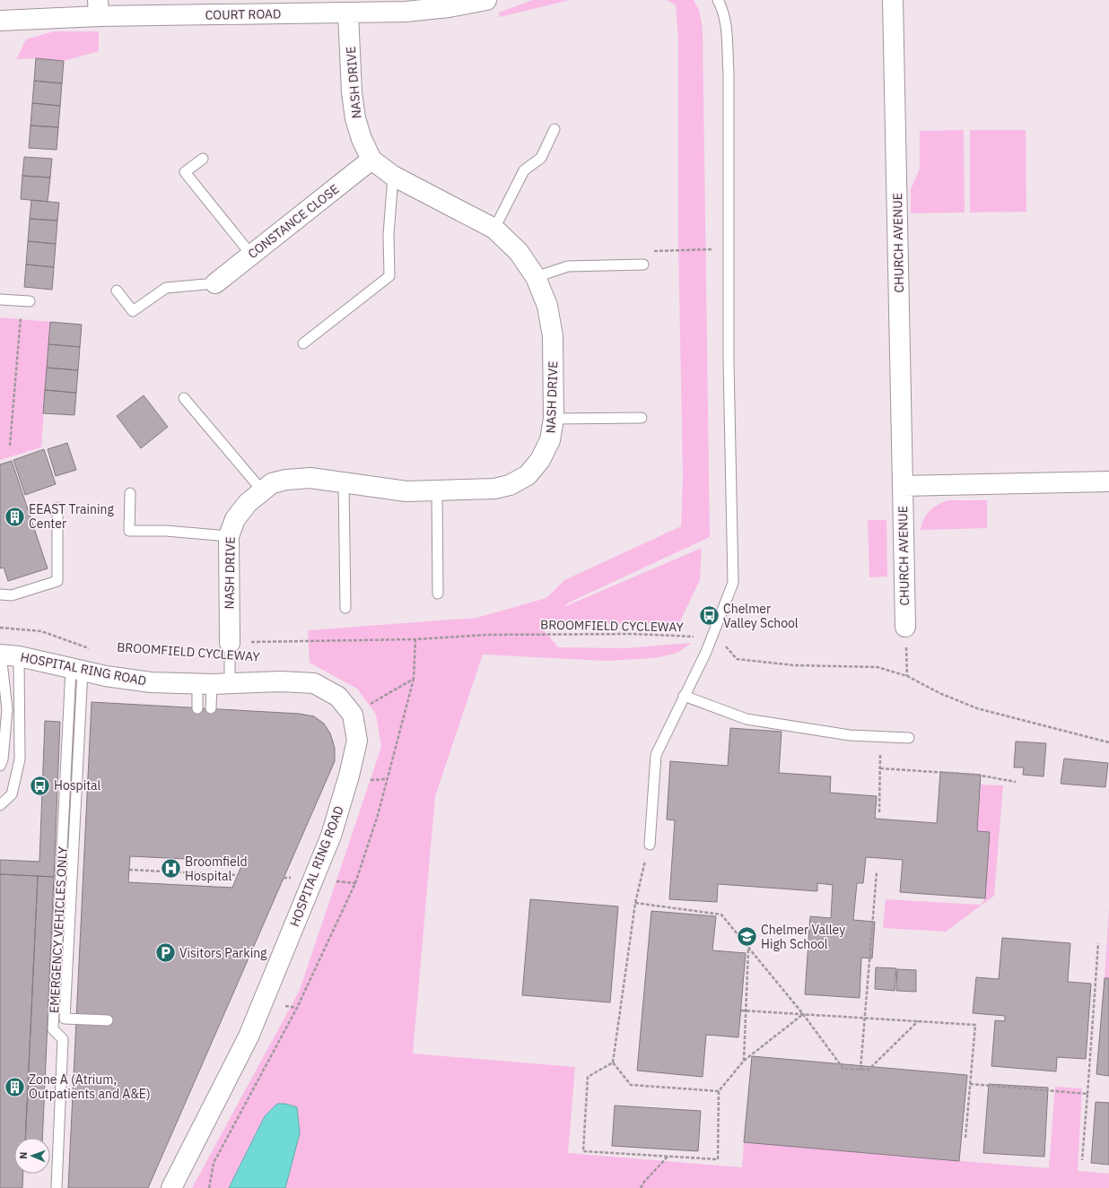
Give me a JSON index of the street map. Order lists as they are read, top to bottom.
{
  "streets": {
    "street": [
      "COURT ROAD",
      "NASH DRIVE",
      "CONSTANCE CLOSE",
      "CHURCH AVENUE",
      "HOSPITAL RING ROAD"
    ],
    "lane": ["EMERGENCY VEHICLES ONLY"],
    "path": ["BROOMFIELD CYCLEWAY"]
  },
  "crossings": [
    ["COURT ROAD", "NASH DRIVE"],
    ["NASH DRIVE", "CONSTANCE CLOSE"],
    ["NASH DRIVE", "BROOMFIELD CYCLEWAY"],
    ["HOSPITAL RING ROAD", "EMERGENCY VEHICLES ONLY"]
  ],
  "places": {
    "building": ["EEAST Training Center", "Zone A (Atrium, Outpatients and A&E)"],
    "bus stop": ["Chelmer Valley School", "Hospital"],
    "hospital": ["Broomfield Hospital"],
    "school or university": ["Chelmer Valley High School"],
    "parking": ["Visitors Parking"]
  },
  "north": "left"
}
